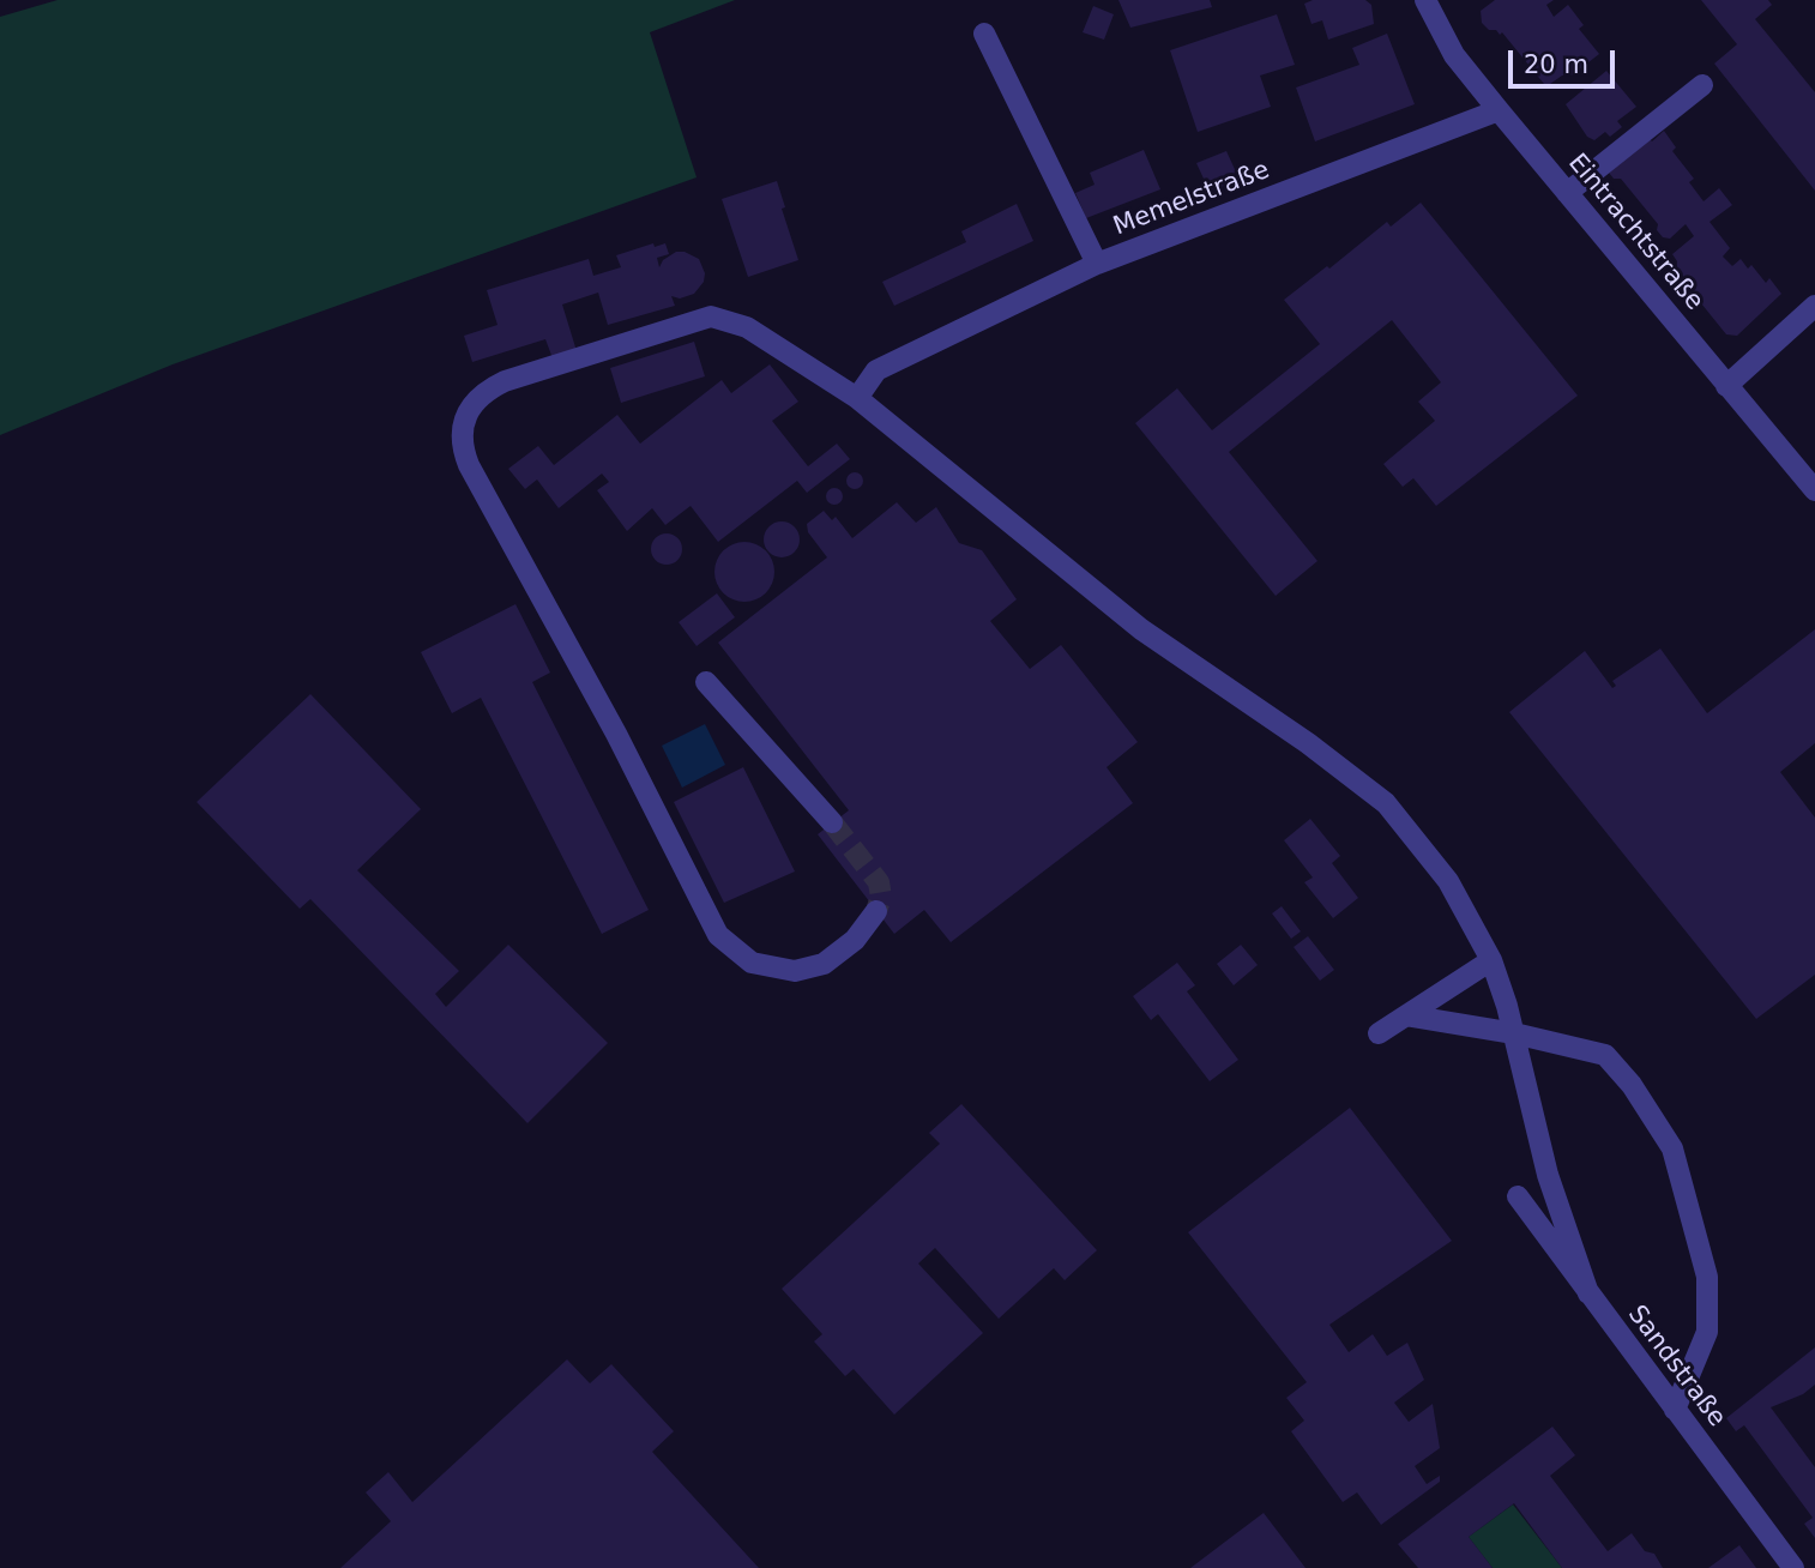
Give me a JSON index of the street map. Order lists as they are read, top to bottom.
{
  "streets": {
    "street": ["Memelstraße", "Eintrachtstraße", "Sandstraße"]
  },
  "crossings": [
    ["Memelstraße", "Eintrachtstraße"]
  ],
  "scale_bar": "20 m"
}
